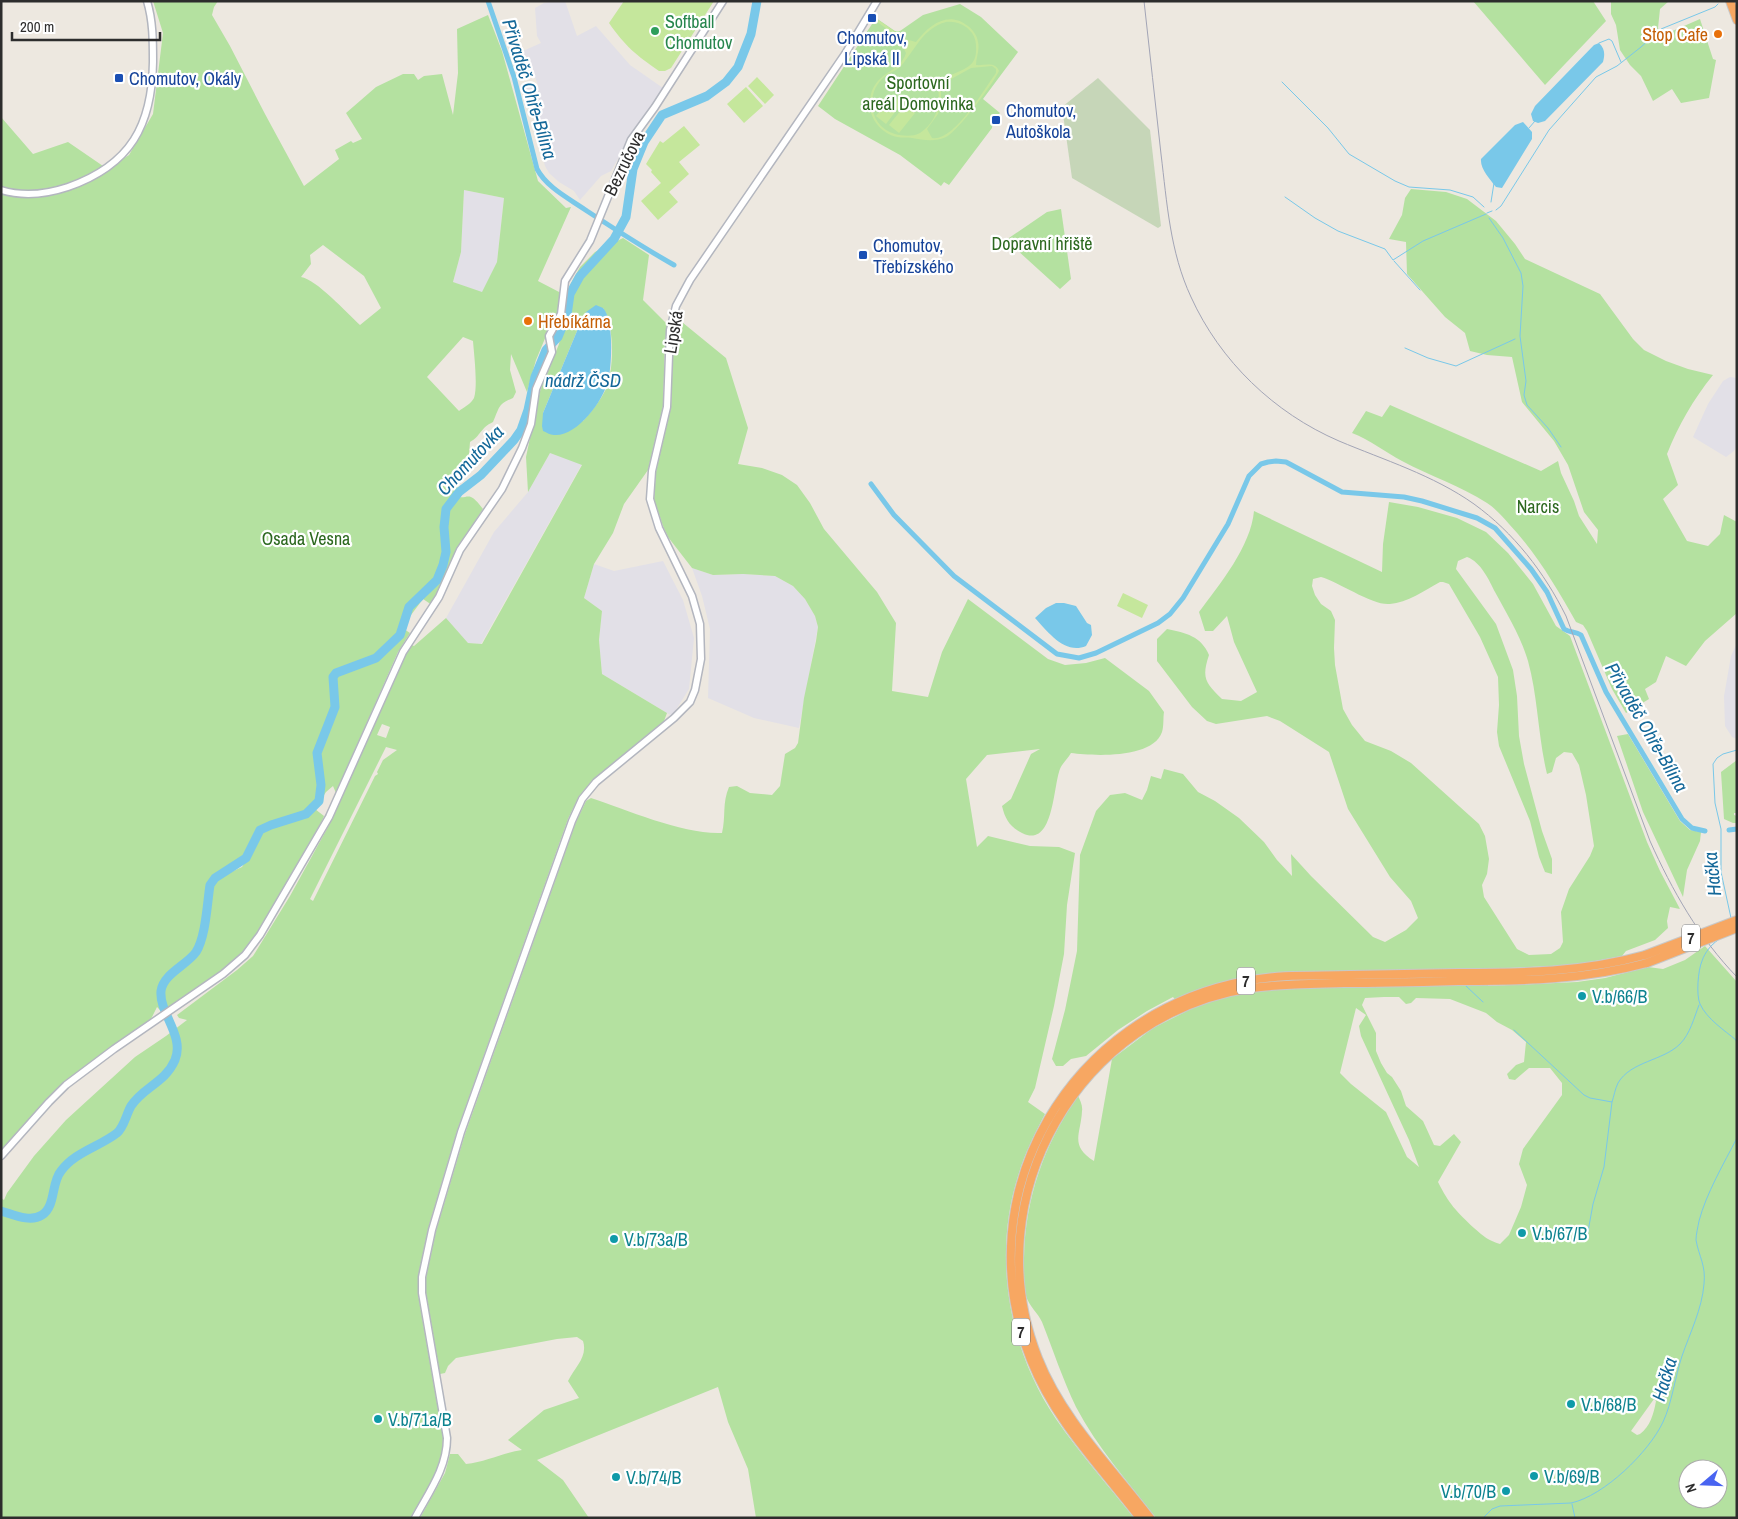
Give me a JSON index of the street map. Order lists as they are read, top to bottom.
{
  "streets": {
    "highway": ["7"],
    "street": ["Bezručova", "Lipská"]
  },
  "water": [
    "Přivaděč Ohře-Bílina",
    "nádrž ČSD",
    "Chomutovka",
    "Hačka"
  ],
  "parks": [
    "Sportovní areál Domovinka",
    "Dopravní hřiště",
    "Narcis",
    "Osada Vesna"
  ],
  "places": {
    "transit": [
      "Chomutov, Lipská II",
      "Chomutov, Okály",
      "Chomutov, Autoškola",
      "Chomutov, Třebízského"
    ],
    "other": [
      "Softball Chomutov",
      "Stop Cafe",
      "Hřebíkárna",
      "V.b/66/B",
      "V.b/67/B",
      "V.b/73a/B",
      "V.b/68/B",
      "V.b/71a/B",
      "V.b/69/B",
      "V.b/74/B",
      "V.b/70/B"
    ]
  },
  "scale_bar": "200 m",
  "north": "left"
}
